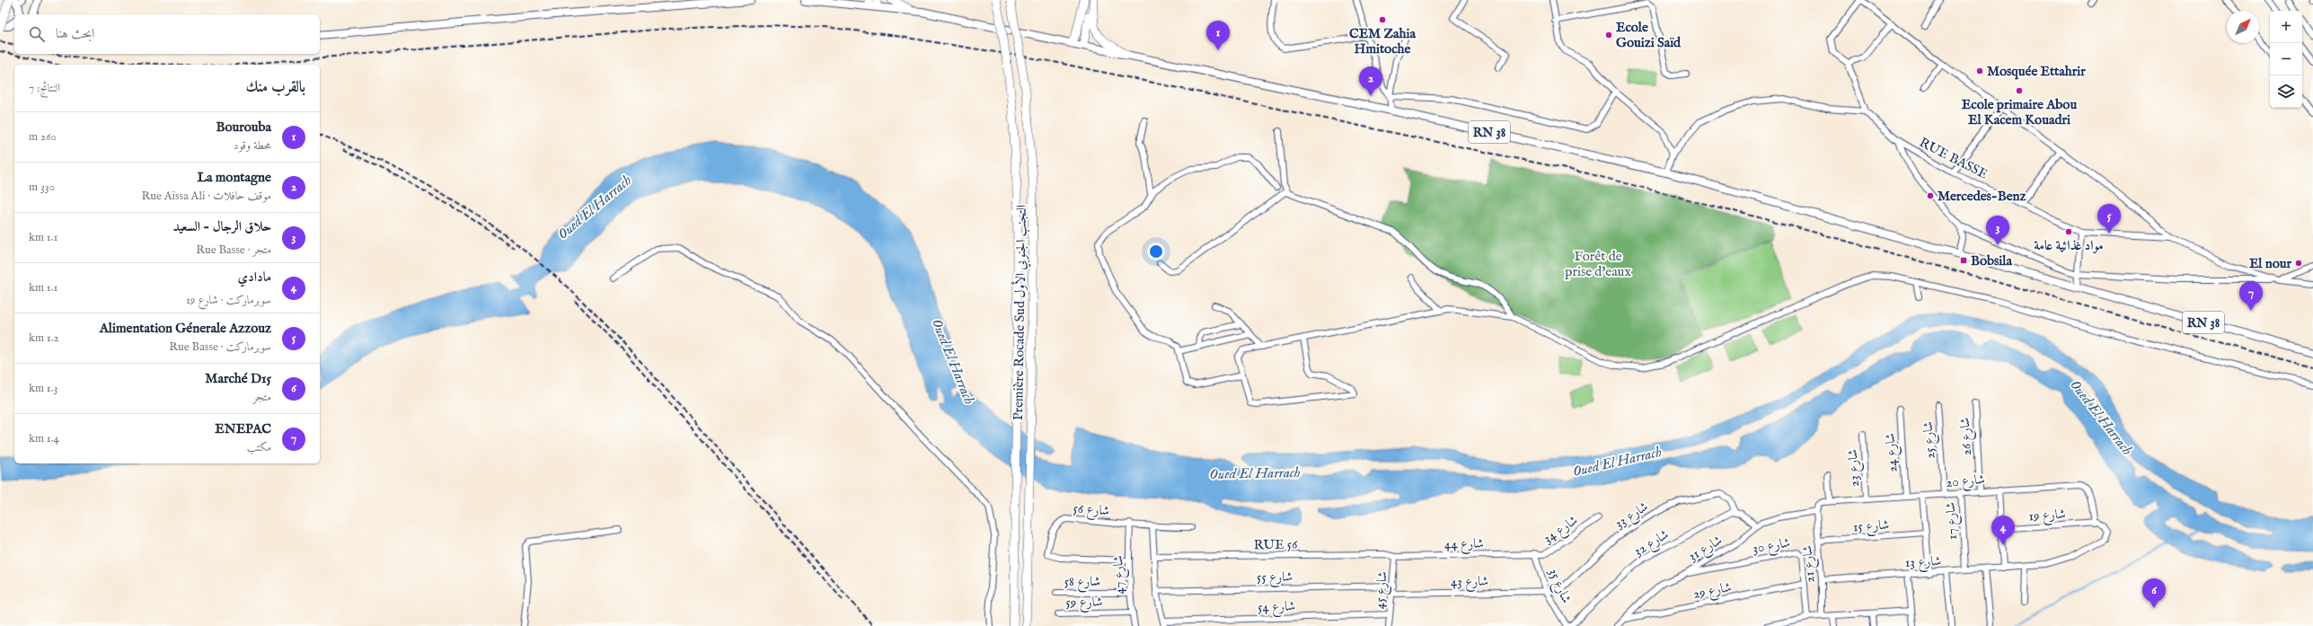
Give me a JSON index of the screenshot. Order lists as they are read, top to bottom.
{
  "streets": {
    "highway": ["Première Rocade Sud التجنب الجنوبي الأول"],
    "main road": ["RN 38"],
    "street": [
      "RUE BASSE",
      "شارع 26",
      "شارع 25",
      "شارع 24",
      "شارع 23",
      "شارع 20",
      "شارع 56",
      "شارع 33",
      "شارع 19",
      "شارع 17",
      "شارع 15",
      "شارع 34",
      "شارع 32",
      "شارع 44",
      "RUE 56",
      "شارع 30",
      "شارع 31",
      "شارع 13",
      "شارع 21",
      "شارع 47",
      "شارع 55",
      "شارع 58",
      "شارع 43",
      "شارع 35",
      "شارع 45",
      "شارع 29",
      "شارع 59",
      "شارع 54"
    ]
  },
  "crossings": [
    ["شارع 26", "شارع 20"],
    ["شارع 25", "شارع 20"],
    ["شارع 24", "شارع 20"],
    ["شارع 23", "شارع 20"],
    ["شارع 20", "شارع 19"],
    ["شارع 20", "شارع 17"],
    ["شارع 20", "شارع 13"],
    ["شارع 56", "شارع 47"],
    ["شارع 33", "شارع 32"],
    ["شارع 33", "شارع 43"],
    ["شارع 33", "شارع 35"],
    ["شارع 19", "شارع 13"],
    ["شارع 17", "شارع 13"],
    ["شارع 15", "شارع 21"],
    ["شارع 34", "شارع 44"],
    ["شارع 34", "شارع 35"],
    ["شارع 44", "RUE 56"],
    ["شارع 44", "شارع 35"],
    ["شارع 44", "شارع 45"],
    ["RUE 56", "شارع 45"],
    ["شارع 30", "شارع 31"],
    ["شارع 30", "شارع 29"],
    ["شارع 31", "شارع 21"],
    ["شارع 31", "شارع 29"],
    ["شارع 13", "شارع 21"],
    ["شارع 47", "شارع 58"],
    ["شارع 47", "شارع 59"],
    ["شارع 55", "شارع 45"],
    ["شارع 43", "شارع 35"],
    ["شارع 43", "شارع 45"],
    ["شارع 45", "شارع 54"]
  ],
  "water": ["Oued El Harrach"],
  "parks": ["Forêt de prise d'eaux"],
  "places": {
    "other": [
      "CEM Zahia Hmitoche",
      "Ecole Gouizi Saïd",
      "Mosquée Ettahrir",
      "Ecole primaire Abou El Kacem Kouadri",
      "Mercedes-Benz",
      "مواد غذائية عامة",
      "El nour"
    ],
    "transit": ["Bobsila"]
  },
  "north": "top right",
  "page": {
    "map_buttons": ["+", "−"],
    "search": "ابحث هنا",
    "pins": [
      "1",
      "2",
      "5",
      "3",
      "7",
      "4",
      "6"
    ],
    "heading": ["بالقرب منك", "النتائج: 7"],
    "list": [
      {
        "mark": "1",
        "name": "Bourouba",
        "note": "محطة وقود",
        "value": "260 m"
      },
      {
        "mark": "2",
        "name": "La montagne",
        "note": "موقف حافلات · Rue Aïssa Ali",
        "value": "330 m"
      },
      {
        "mark": "3",
        "name": "حلاق الرجال - السعيد",
        "note": "متجر · Rue Basse",
        "value": "1.1 km"
      },
      {
        "mark": "4",
        "name": "مادادي",
        "note": "سوبرماركت · شارع 19",
        "value": "1.1 km"
      },
      {
        "mark": "5",
        "name": "Alimentation Génerale Azzouz",
        "note": "سوبرماركت · Rue Basse",
        "value": "1.2 km"
      },
      {
        "mark": "6",
        "name": "Marché D15",
        "note": "متجر",
        "value": "1.3 km"
      },
      {
        "mark": "7",
        "name": "ENEPAC",
        "note": "مكتب",
        "value": "1.4 km"
      }
    ]
  }
}
